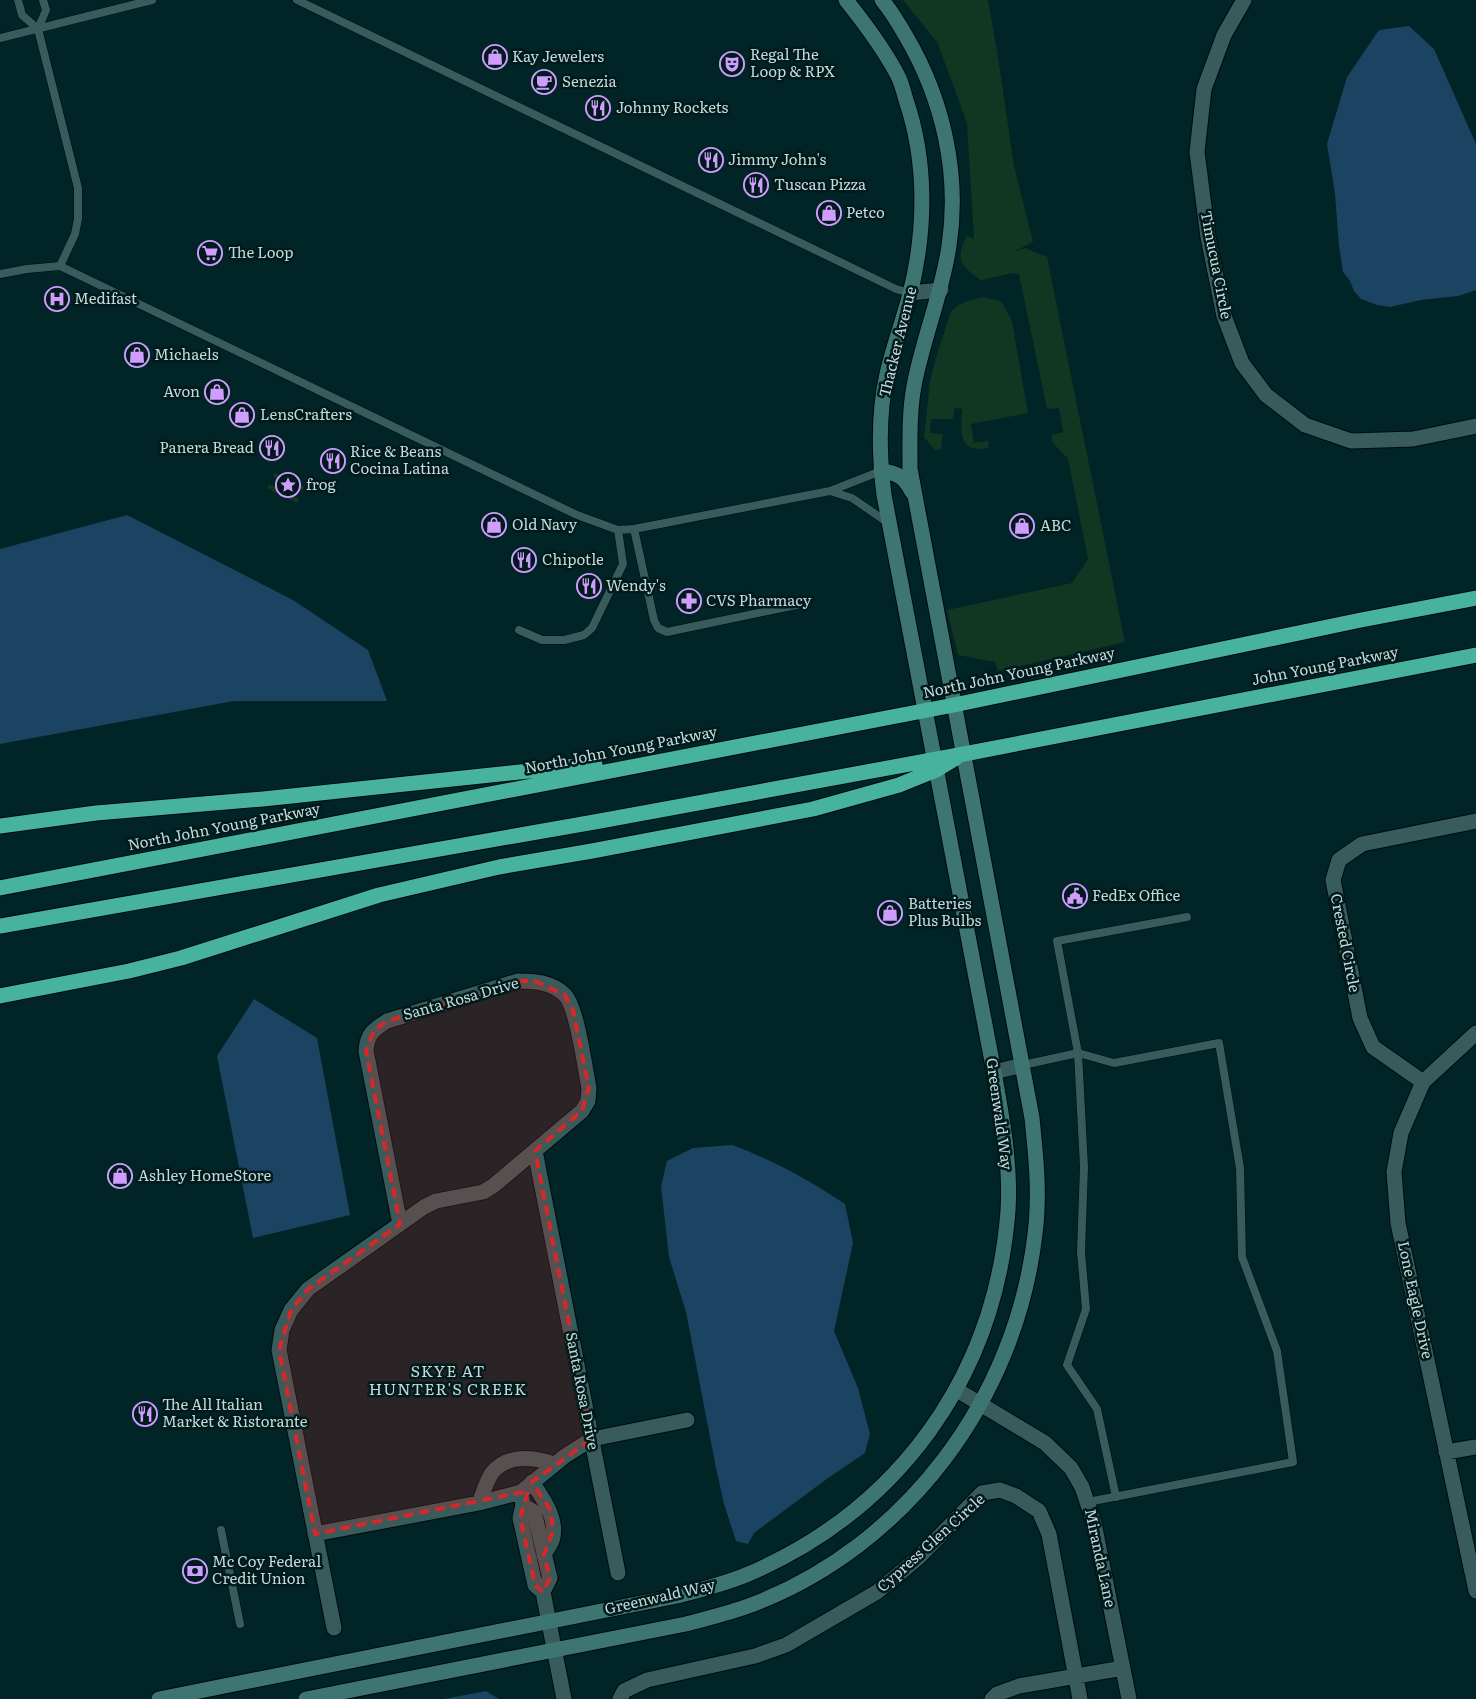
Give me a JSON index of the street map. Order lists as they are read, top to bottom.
{
  "streets": {
    "highway": ["John Young Parkway", "North John Young Parkway"],
    "street": [
      "Timucua Circle",
      "Thacker Avenue",
      "Crested Circle",
      "Santa Rosa Drive",
      "Greenwald Way",
      "Lone Eagle Drive",
      "Cypress Glen Circle",
      "Miranda Lane"
    ]
  },
  "crossings": [
    ["Thacker Avenue", "John Young Parkway"],
    ["Thacker Avenue", "North John Young Parkway"],
    ["Thacker Avenue", "Greenwald Way"],
    ["John Young Parkway", "Greenwald Way"],
    ["Crested Circle", "Lone Eagle Drive"],
    ["Greenwald Way", "Miranda Lane"]
  ],
  "districts": ["SKYE AT HUNTER'S CREEK"],
  "places": {
    "shop": [
      "Kay Jewelers",
      "Petco",
      "Michaels",
      "Avon",
      "LensCrafters",
      "Old Navy",
      "ABC",
      "Batteries Plus Bulbs",
      "Ashley HomeStore"
    ],
    "theatre": ["Regal The Loop & RPX"],
    "cafe": ["Senezia"],
    "restaurant": [
      "Johnny Rockets",
      "Jimmy John's",
      "Tuscan Pizza",
      "Panera Bread",
      "Rice & Beans Cocina Latina",
      "Chipotle",
      "Wendy's",
      "The All Italian Market & Ristorante"
    ],
    "supermarket": ["The Loop"],
    "hospital": ["Medifast"],
    "place": ["frog"],
    "pharmacy": ["CVS Pharmacy"],
    "public building": ["FedEx Office"],
    "bank": ["Mc Coy Federal Credit Union"]
  }
}
